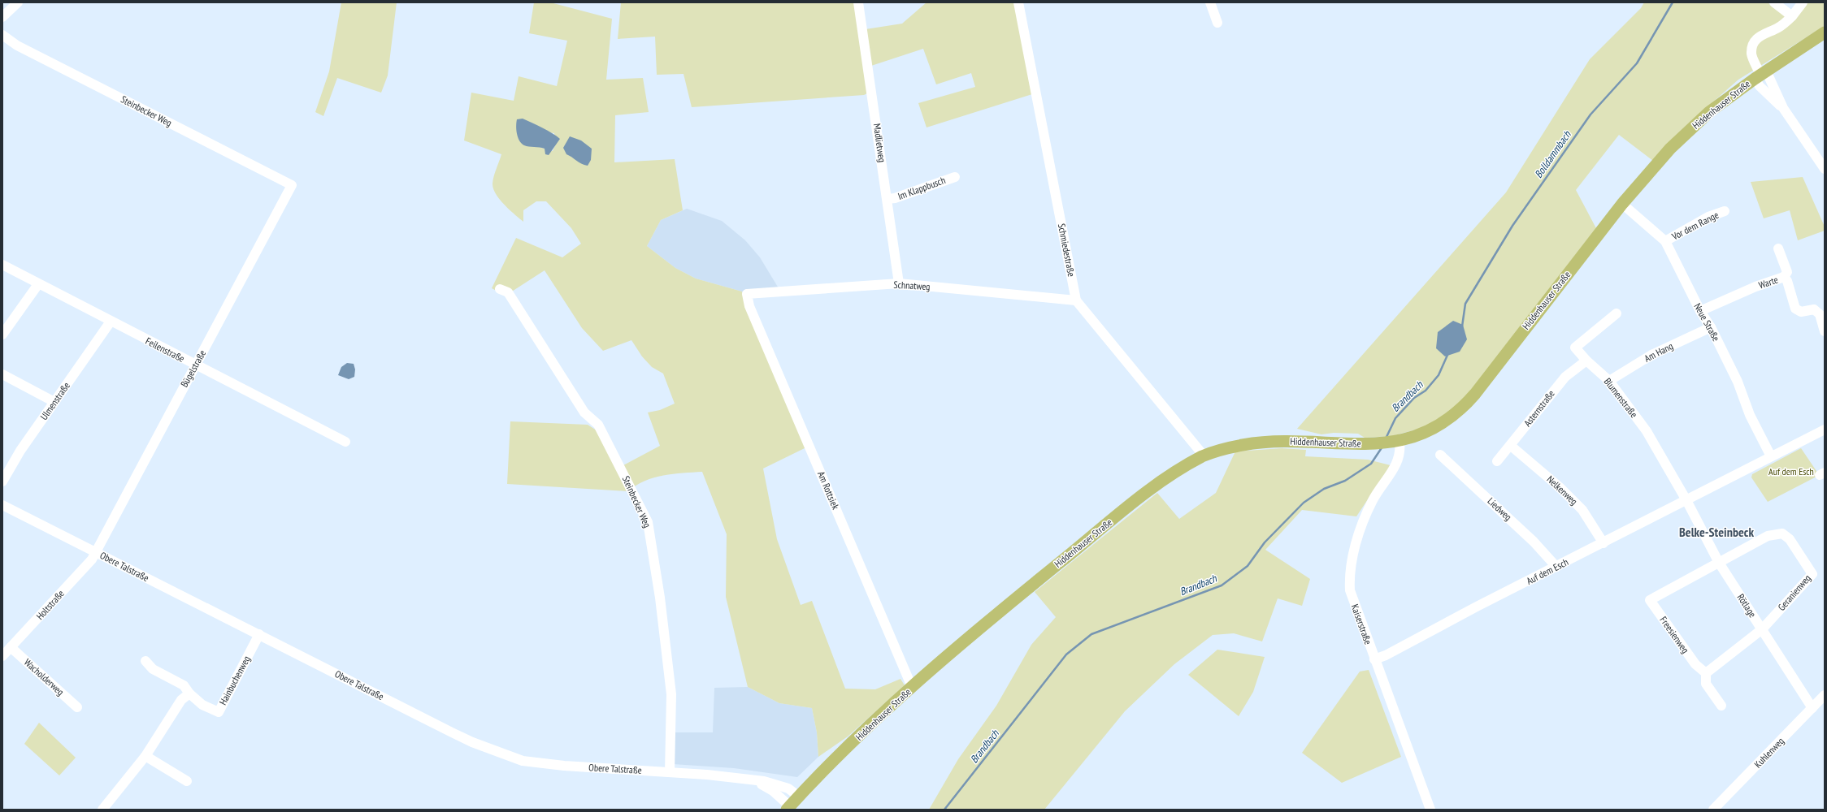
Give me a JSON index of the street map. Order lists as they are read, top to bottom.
{
  "streets": {
    "main road": ["Hiddenhauser Straße"],
    "street": [
      "Steinbecker Weg",
      "Madlietweg",
      "Im Klappbusch",
      "Vor dem Range",
      "Schmiedestraße",
      "Warte",
      "Schnatweg",
      "Neue Straße",
      "Feilenstraße",
      "Am Hang",
      "Bügelstraße",
      "Blumenstraße",
      "Ulmenstraße",
      "Asternstraße",
      "Am Rottsiek",
      "Nelkenweg",
      "Liedweg",
      "Obere Talstraße",
      "Auf dem Esch",
      "Geranienweg",
      "Holtstraße",
      "Rötlage",
      "Kaiserstraße",
      "Freesienweg",
      "Wacholderweg",
      "Hainbuchenweg",
      "Kuhlenweg"
    ]
  },
  "crossings": [
    ["Hiddenhauser Straße", "Schmiedestraße"],
    ["Hiddenhauser Straße", "Neue Straße"],
    ["Hiddenhauser Straße", "Am Rottsiek"],
    ["Hiddenhauser Straße", "Obere Talstraße"],
    ["Hiddenhauser Straße", "Kaiserstraße"],
    ["Steinbecker Weg", "Bügelstraße"],
    ["Steinbecker Weg", "Obere Talstraße"],
    ["Madlietweg", "Im Klappbusch"],
    ["Madlietweg", "Schnatweg"],
    ["Vor dem Range", "Neue Straße"],
    ["Schmiedestraße", "Schnatweg"],
    ["Warte", "Neue Straße"],
    ["Schnatweg", "Am Rottsiek"],
    ["Neue Straße", "Am Hang"],
    ["Neue Straße", "Auf dem Esch"],
    ["Feilenstraße", "Bügelstraße"],
    ["Feilenstraße", "Ulmenstraße"],
    ["Am Hang", "Blumenstraße"],
    ["Bügelstraße", "Obere Talstraße"],
    ["Bügelstraße", "Holtstraße"],
    ["Blumenstraße", "Asternstraße"],
    ["Blumenstraße", "Auf dem Esch"],
    ["Blumenstraße", "Rötlage"],
    ["Asternstraße", "Nelkenweg"],
    ["Nelkenweg", "Auf dem Esch"],
    ["Liedweg", "Auf dem Esch"],
    ["Obere Talstraße", "Holtstraße"],
    ["Obere Talstraße", "Hainbuchenweg"],
    ["Auf dem Esch", "Rötlage"],
    ["Auf dem Esch", "Kaiserstraße"],
    ["Geranienweg", "Rötlage"],
    ["Geranienweg", "Freesienweg"],
    ["Holtstraße", "Wacholderweg"],
    ["Rötlage", "Freesienweg"],
    ["Rötlage", "Kuhlenweg"]
  ],
  "districts": ["Belke-Steinbeck"],
  "water": ["Bolldammbach", "Brandbach"],
  "parks": ["Auf dem Esch"]
}
